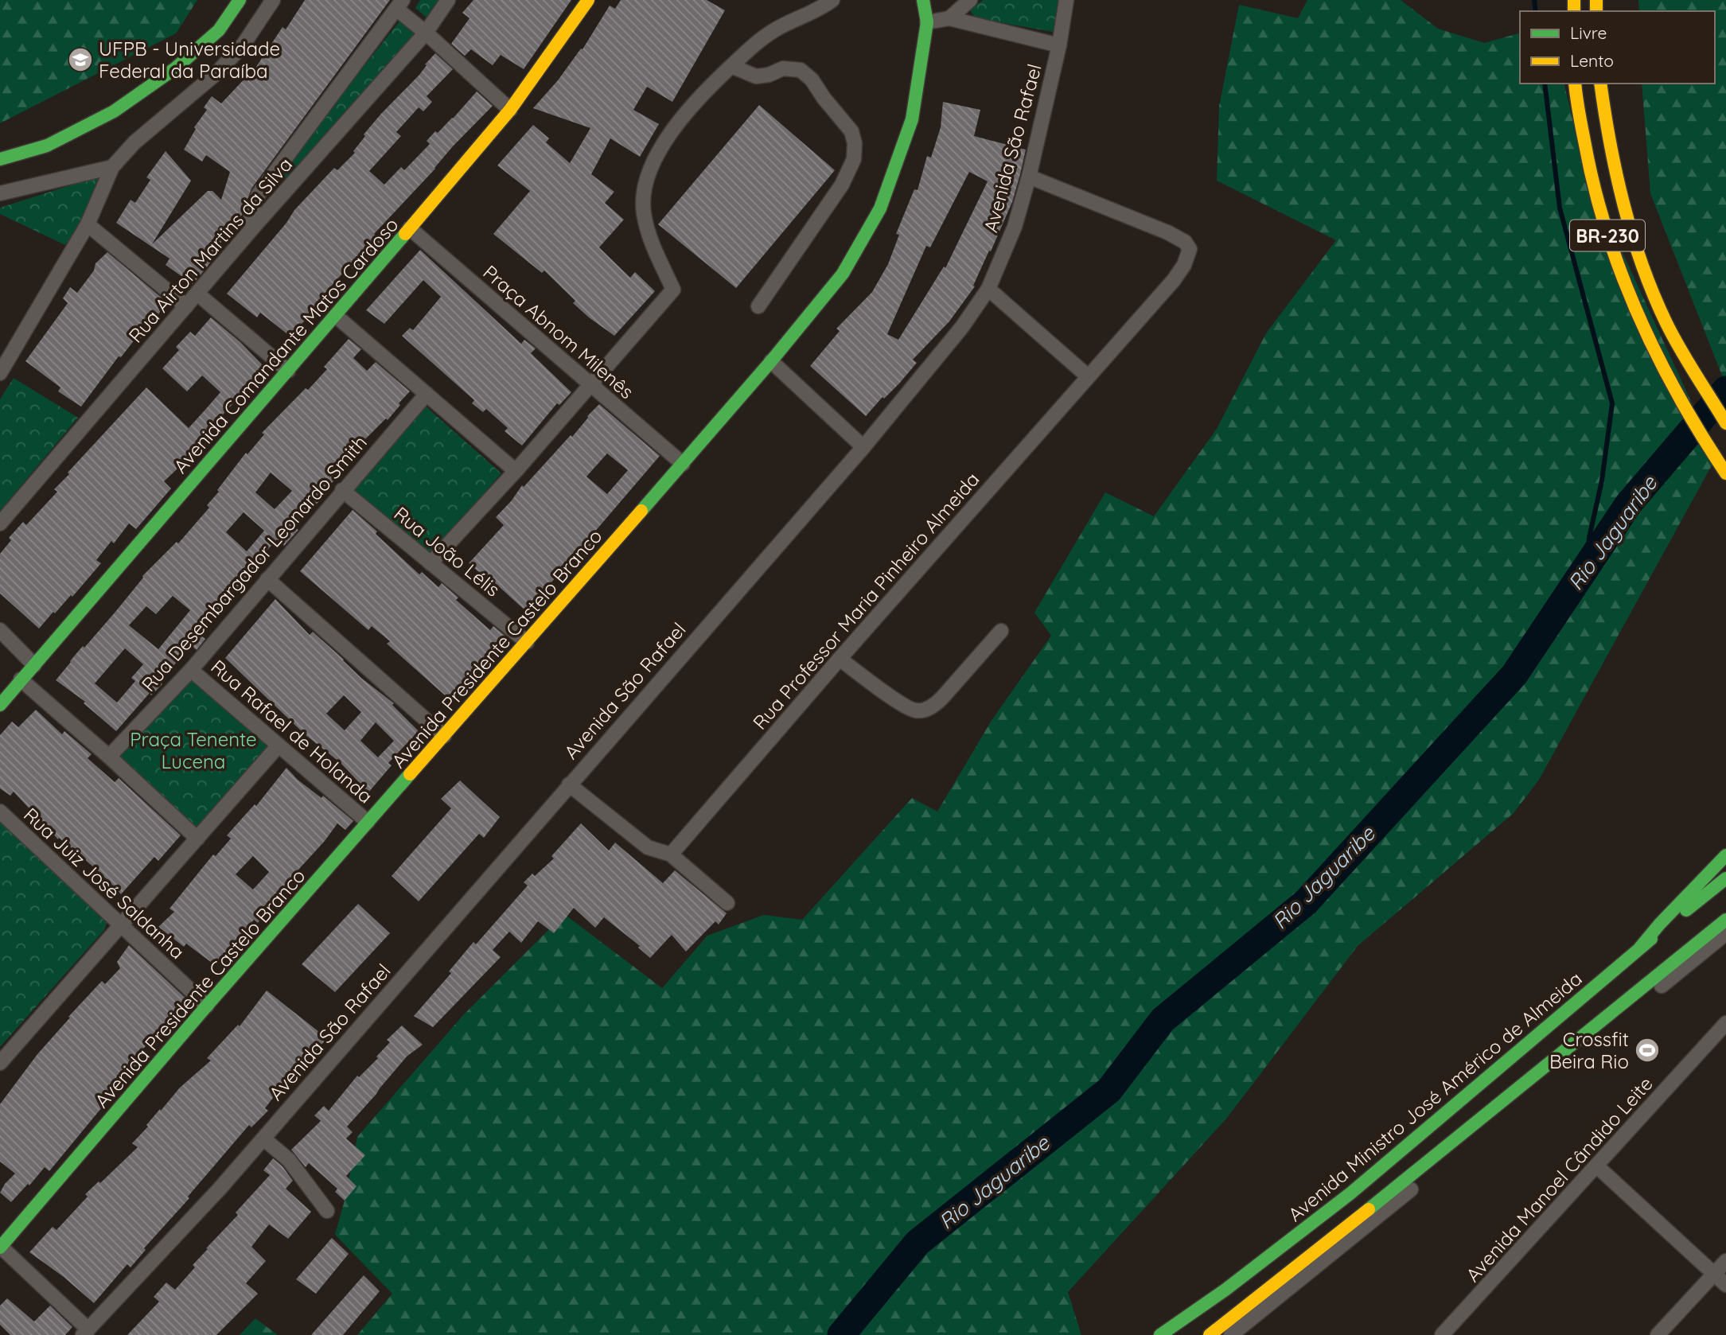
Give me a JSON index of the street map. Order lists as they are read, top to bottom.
{
  "streets": {
    "main road": [
      "BR-230",
      "Avenida Comandante Matos Cardoso",
      "Avenida Presidente Castelo Branco",
      "Avenida Ministro José Américo de Almeida"
    ],
    "street": [
      "Avenida São Rafael",
      "Rua Airton Martins da Silva",
      "Praça Abnom Milenês",
      "Rua João Lélis",
      "Rua Desembargador Leonardo Smith",
      "Rua Professor Maria Pinheiro Almeida",
      "Rua Rafael de Holanda",
      "Rua Juiz José Saldanha",
      "Avenida Manoel Cândido Leite"
    ]
  },
  "crossings": [
    ["Avenida São Rafael", "Rua Professor Maria Pinheiro Almeida"],
    ["Praça Abnom Milenês", "Avenida Comandante Matos Cardoso"],
    ["Praça Abnom Milenês", "Avenida Presidente Castelo Branco"],
    ["Rua João Lélis", "Rua Desembargador Leonardo Smith"],
    ["Rua João Lélis", "Avenida Presidente Castelo Branco"],
    ["Rua Desembargador Leonardo Smith", "Rua Rafael de Holanda"],
    ["Avenida Presidente Castelo Branco", "Rua Rafael de Holanda"],
    ["Avenida Presidente Castelo Branco", "Rua Juiz José Saldanha"]
  ],
  "water": ["Rio Jaguaribe"],
  "parks": ["Praça Tenente Lucena"],
  "places": {
    "school or university": ["UFPB - Universidade Federal da Paraíba"],
    "sports": ["Crossfit Beira Rio"]
  },
  "legend": ["Livre", "Lento"]
}
